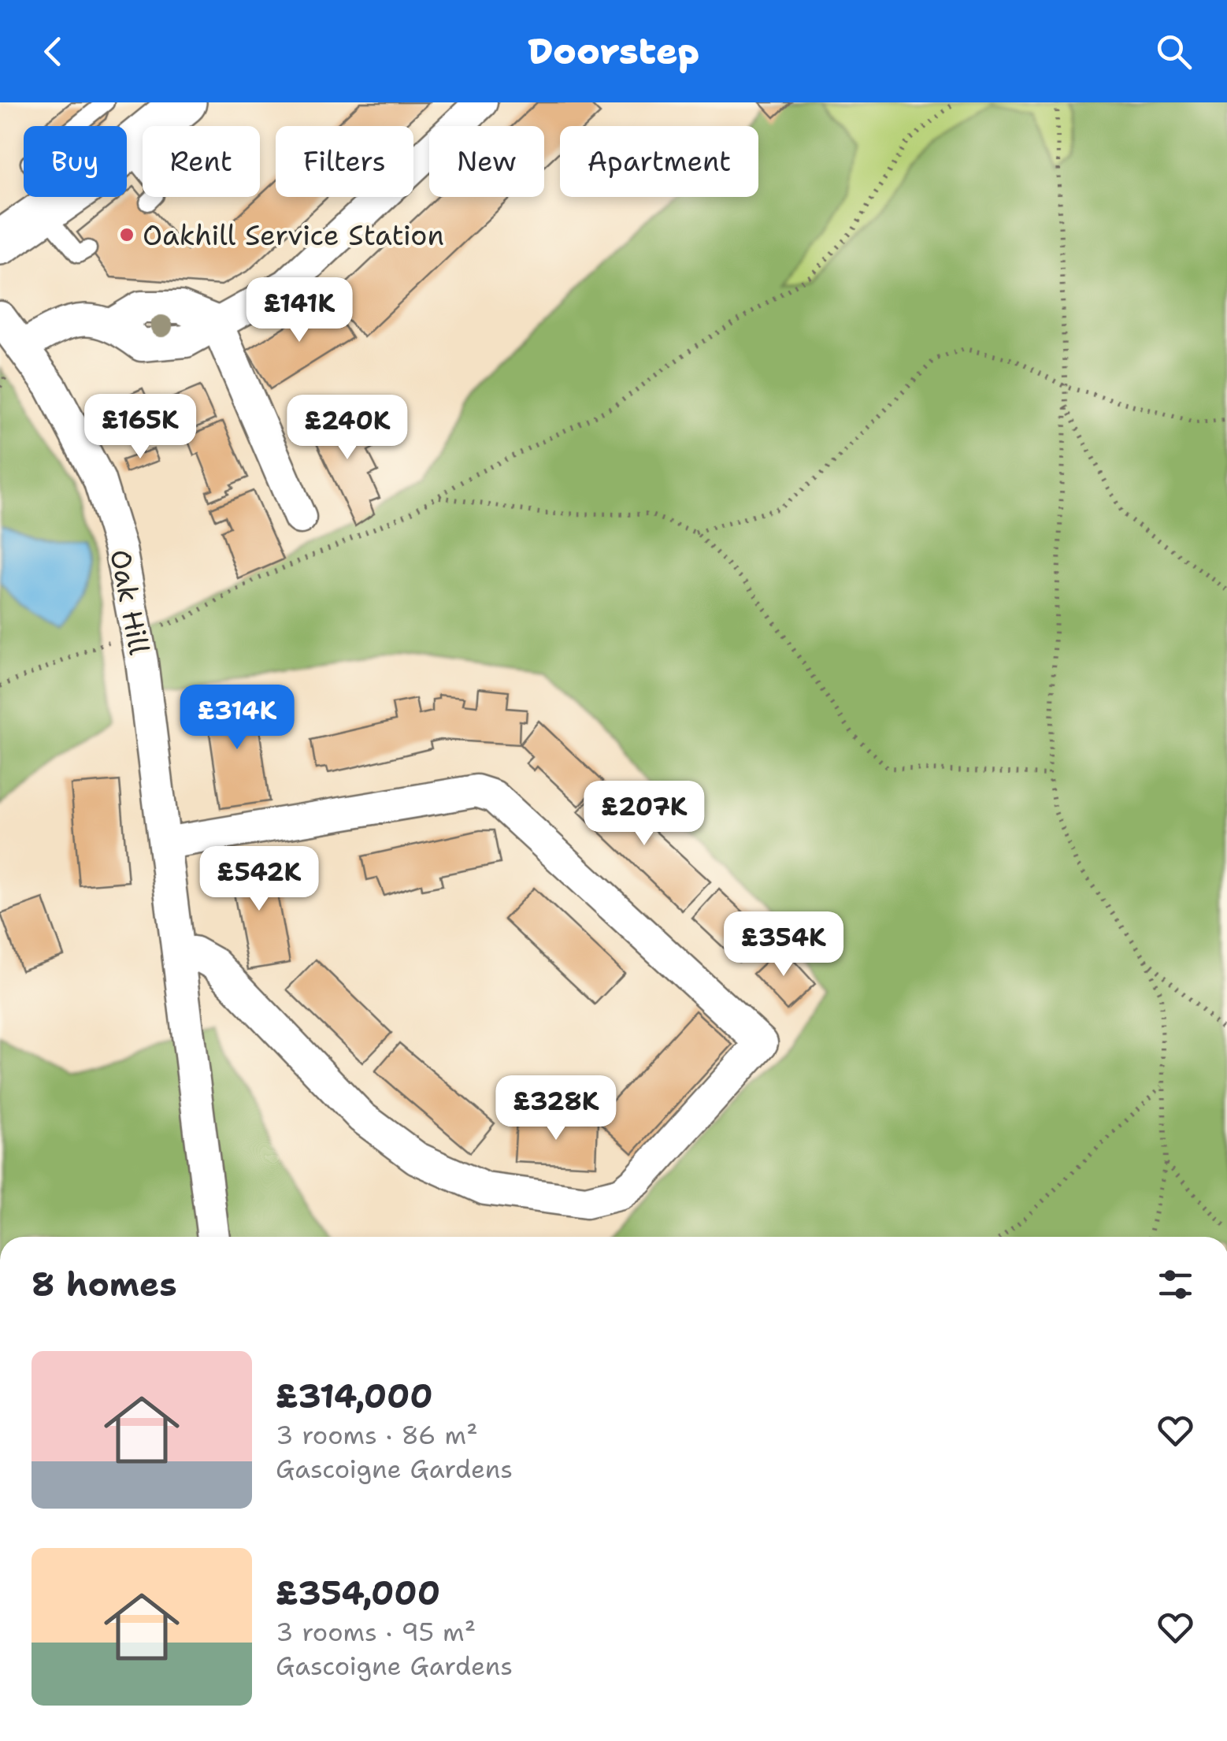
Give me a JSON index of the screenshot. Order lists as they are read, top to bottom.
{
  "streets": {
    "street": ["Oak Hill"]
  },
  "places": ["Oakhill Service Station"],
  "page": {
    "header": "Doorstep",
    "chip": [
      "Buy",
      "Rent",
      "Filters",
      "New",
      "Apartment"
    ],
    "price": [
      "£141K",
      "£165K",
      "£240K",
      "£314K",
      "£207K",
      "£542K",
      "£354K",
      "£328K"
    ],
    "heading": "8 homes",
    "list": [
      {
        "name": "£314,000",
        "note": "3 rooms · 86 m² · Gascoigne Gardens"
      },
      {
        "name": "£354,000",
        "note": "3 rooms · 95 m² · Gascoigne Gardens"
      }
    ]
  }
}
